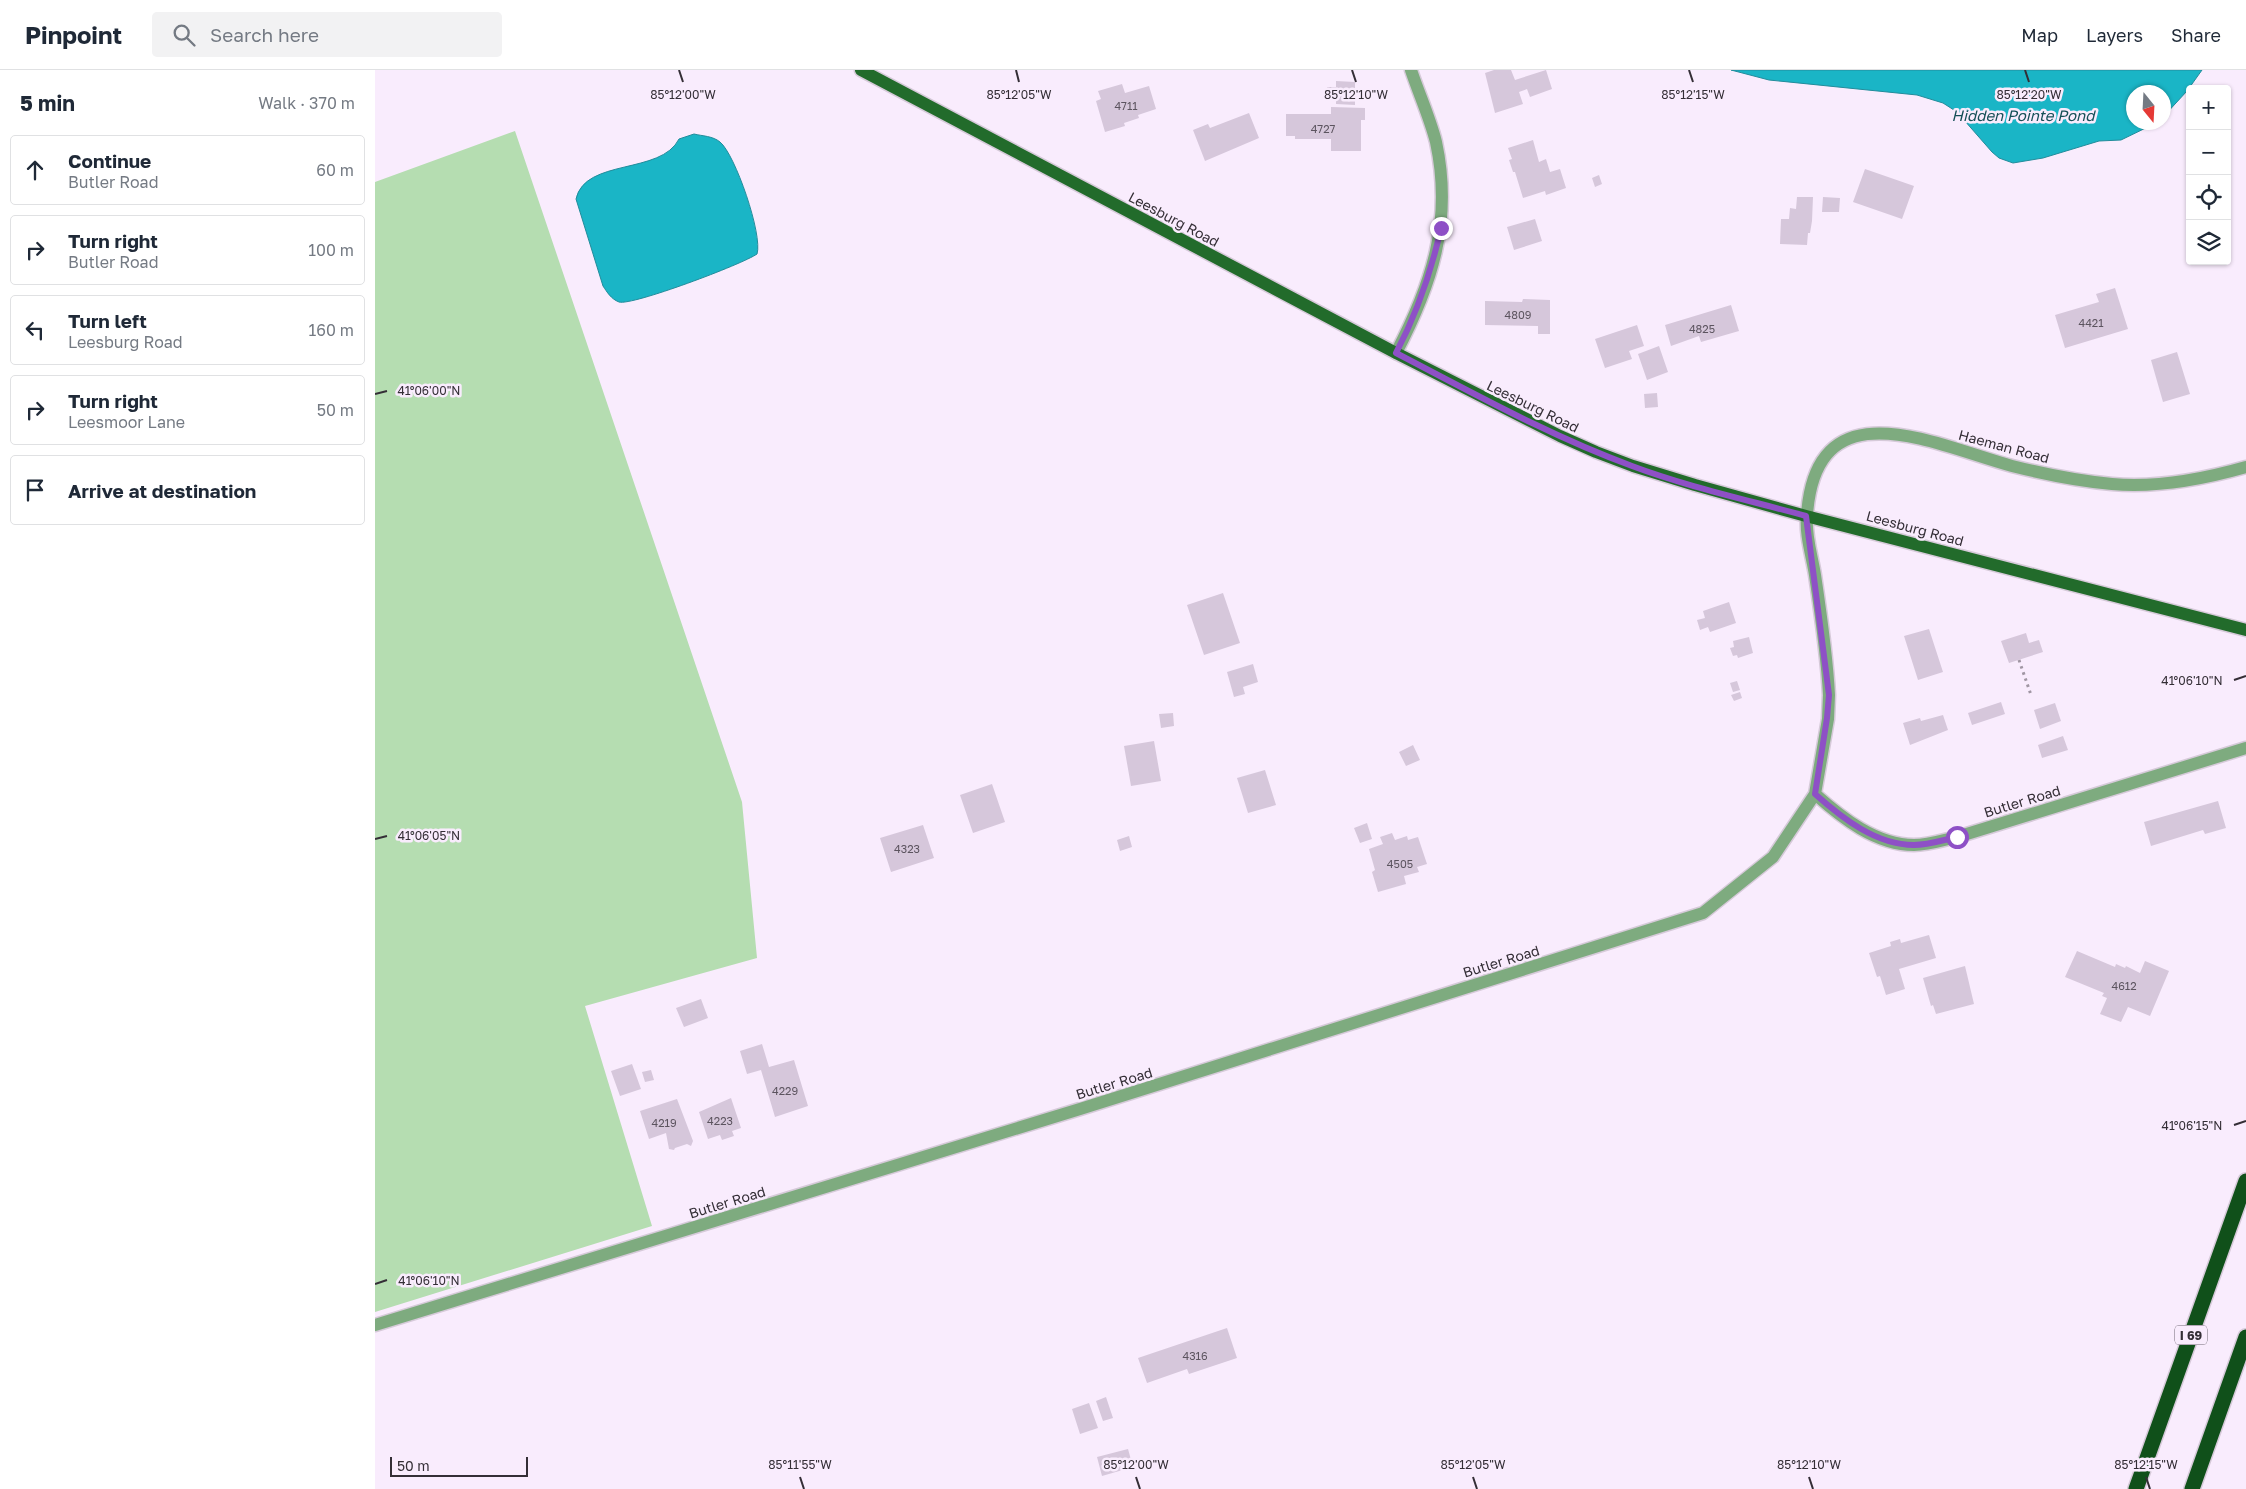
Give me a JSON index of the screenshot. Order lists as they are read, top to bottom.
{
  "streets": {
    "highway": ["I 69"],
    "main road": ["Leesburg Road"],
    "street": ["Haeman Road", "Butler Road"]
  },
  "crossings": [
    ["Leesburg Road", "Haeman Road"],
    ["Leesburg Road", "Butler Road"],
    ["Haeman Road", "Butler Road"]
  ],
  "water": ["Hidden Pointe Pond"],
  "house_numbers": [
    "4711",
    "4727",
    "4809",
    "4421",
    "4825",
    "4323",
    "4505",
    "4612",
    "4229",
    "4223",
    "4219",
    "4316"
  ],
  "scale_bar": "50 m",
  "north": "bottom",
  "page": {
    "header": "Pinpoint",
    "search": "Search here",
    "nav": ["Map", "Layers", "Share"],
    "heading": ["5 min", "Walk · 370 m"],
    "map_buttons": ["+", "−"],
    "list": [
      ["Continue", "Butler Road", "60 m"],
      ["Turn right", "Butler Road", "100 m"],
      ["Turn left", "Leesburg Road", "160 m"],
      ["Turn right", "Leesmoor Lane", "50 m"],
      "Arrive at destination"
    ],
    "scale": "50 m"
  },
  "coordinates": [
    "85°12'00\"W",
    "85°12'05\"W",
    "85°12'10\"W",
    "85°12'15\"W",
    "85°12'20\"W",
    "41°06'00\"N",
    "41°06'10\"N",
    "41°06'05\"N",
    "41°06'15\"N",
    "85°11'55\"W"
  ]
}
